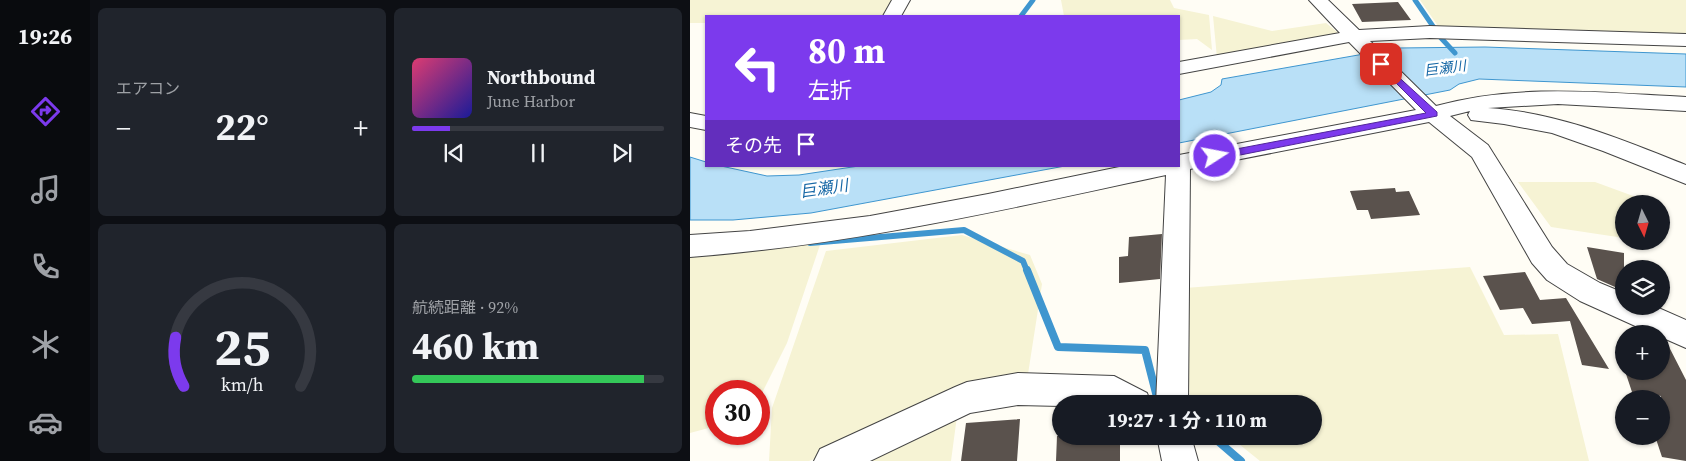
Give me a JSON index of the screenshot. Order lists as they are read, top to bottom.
{
  "water": ["巨瀬川"],
  "north": "bottom",
  "page": {
    "tabs": "19:26",
    "tile": [
      "エアコン",
      ["航続距離 · 92%", "460 km"]
    ],
    "turn": ["80 m", "左折"],
    "song": ["Northbound", "June Harbor"],
    "heat": ["−", "22°", "+"],
    "then": "その先",
    "map_buttons": ["+", "−"],
    "limit": "30",
    "trip": "19:27 · 1 分 · 110 m",
    "gauge": ["25", "km/h"]
  }
}
